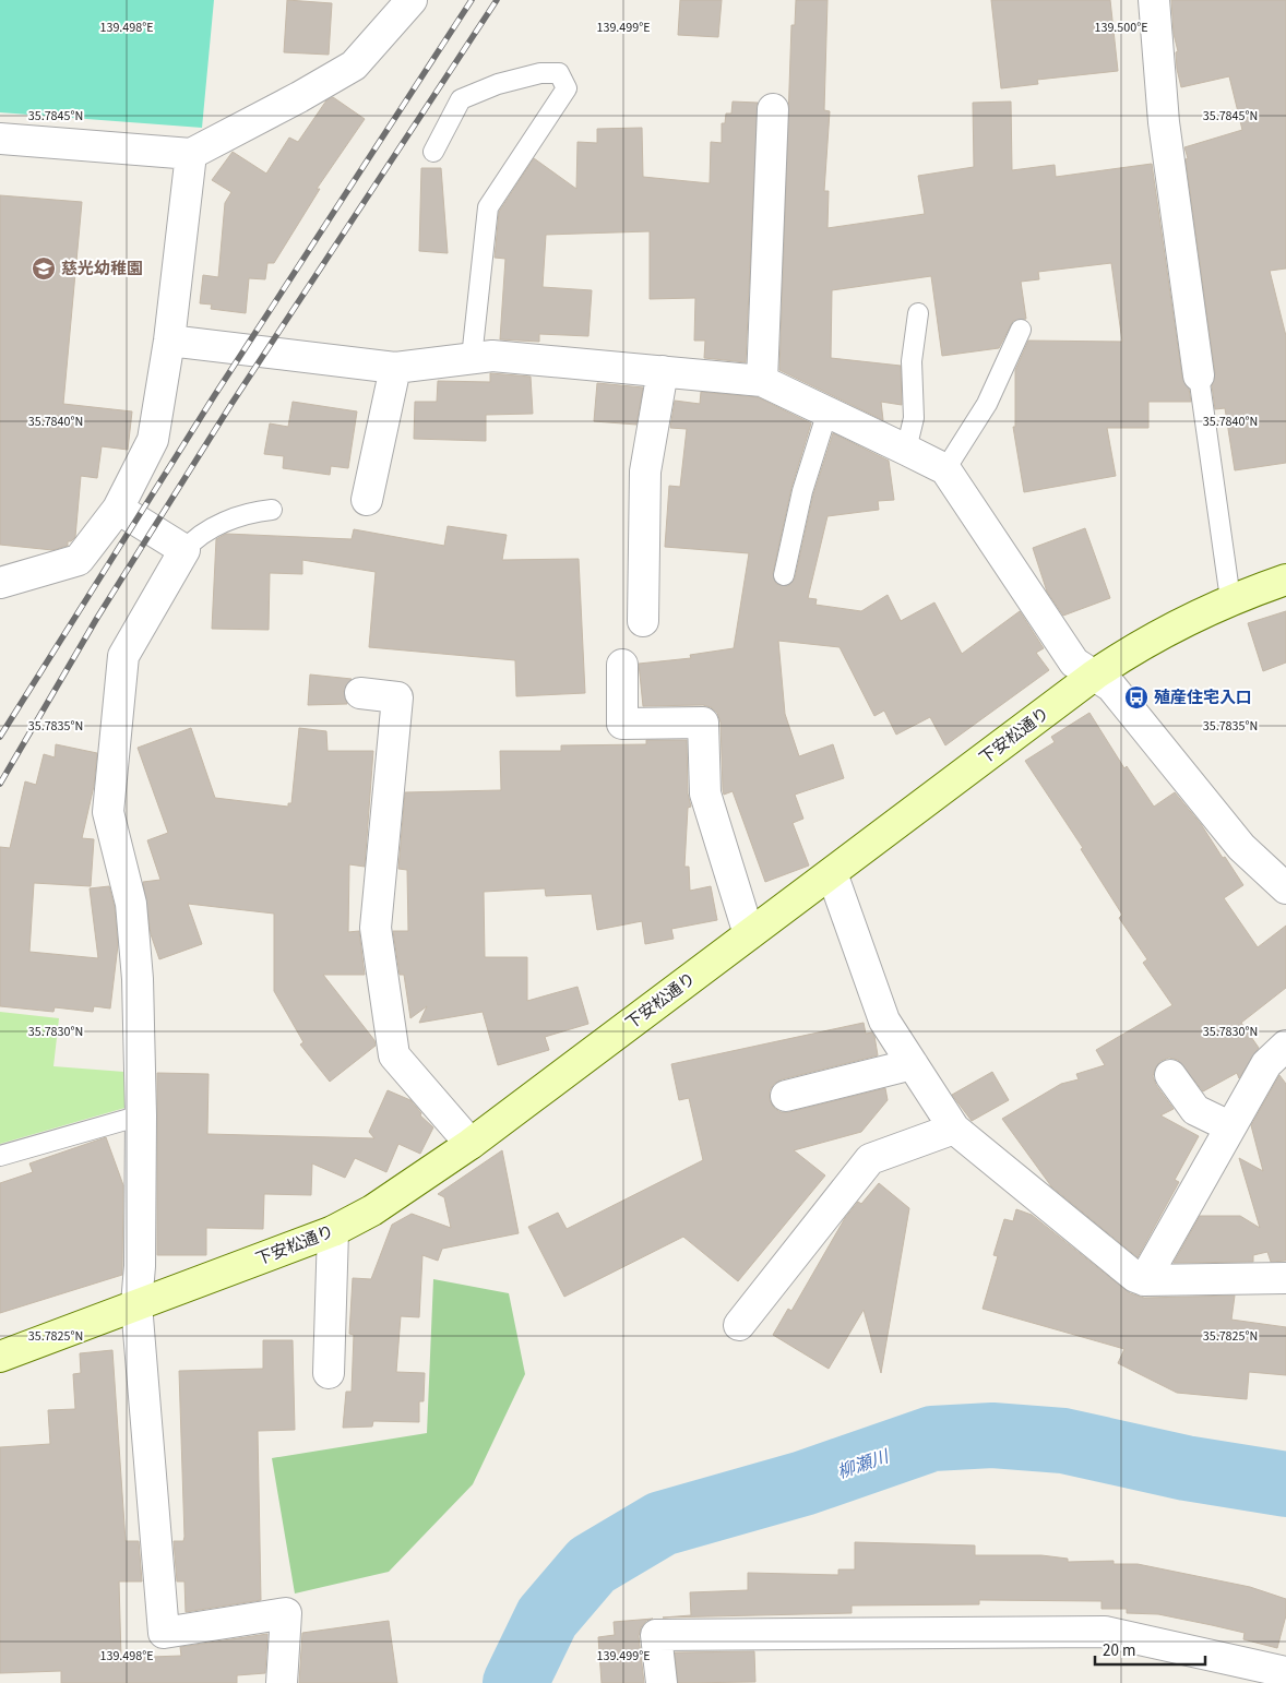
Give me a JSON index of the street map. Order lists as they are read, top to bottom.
{
  "streets": {
    "street": ["下安松通り"]
  },
  "water": ["柳瀬川"],
  "places": {
    "school or university": ["慈光幼稚園"],
    "bus stop": ["殖産住宅入口"]
  },
  "scale_bar": "20 m",
  "coordinates": [
    "139.498°E",
    "139.499°E",
    "139.500°E",
    "35.7845°N",
    "35.7840°N",
    "35.7835°N",
    "35.7830°N",
    "35.7825°N"
  ]
}
